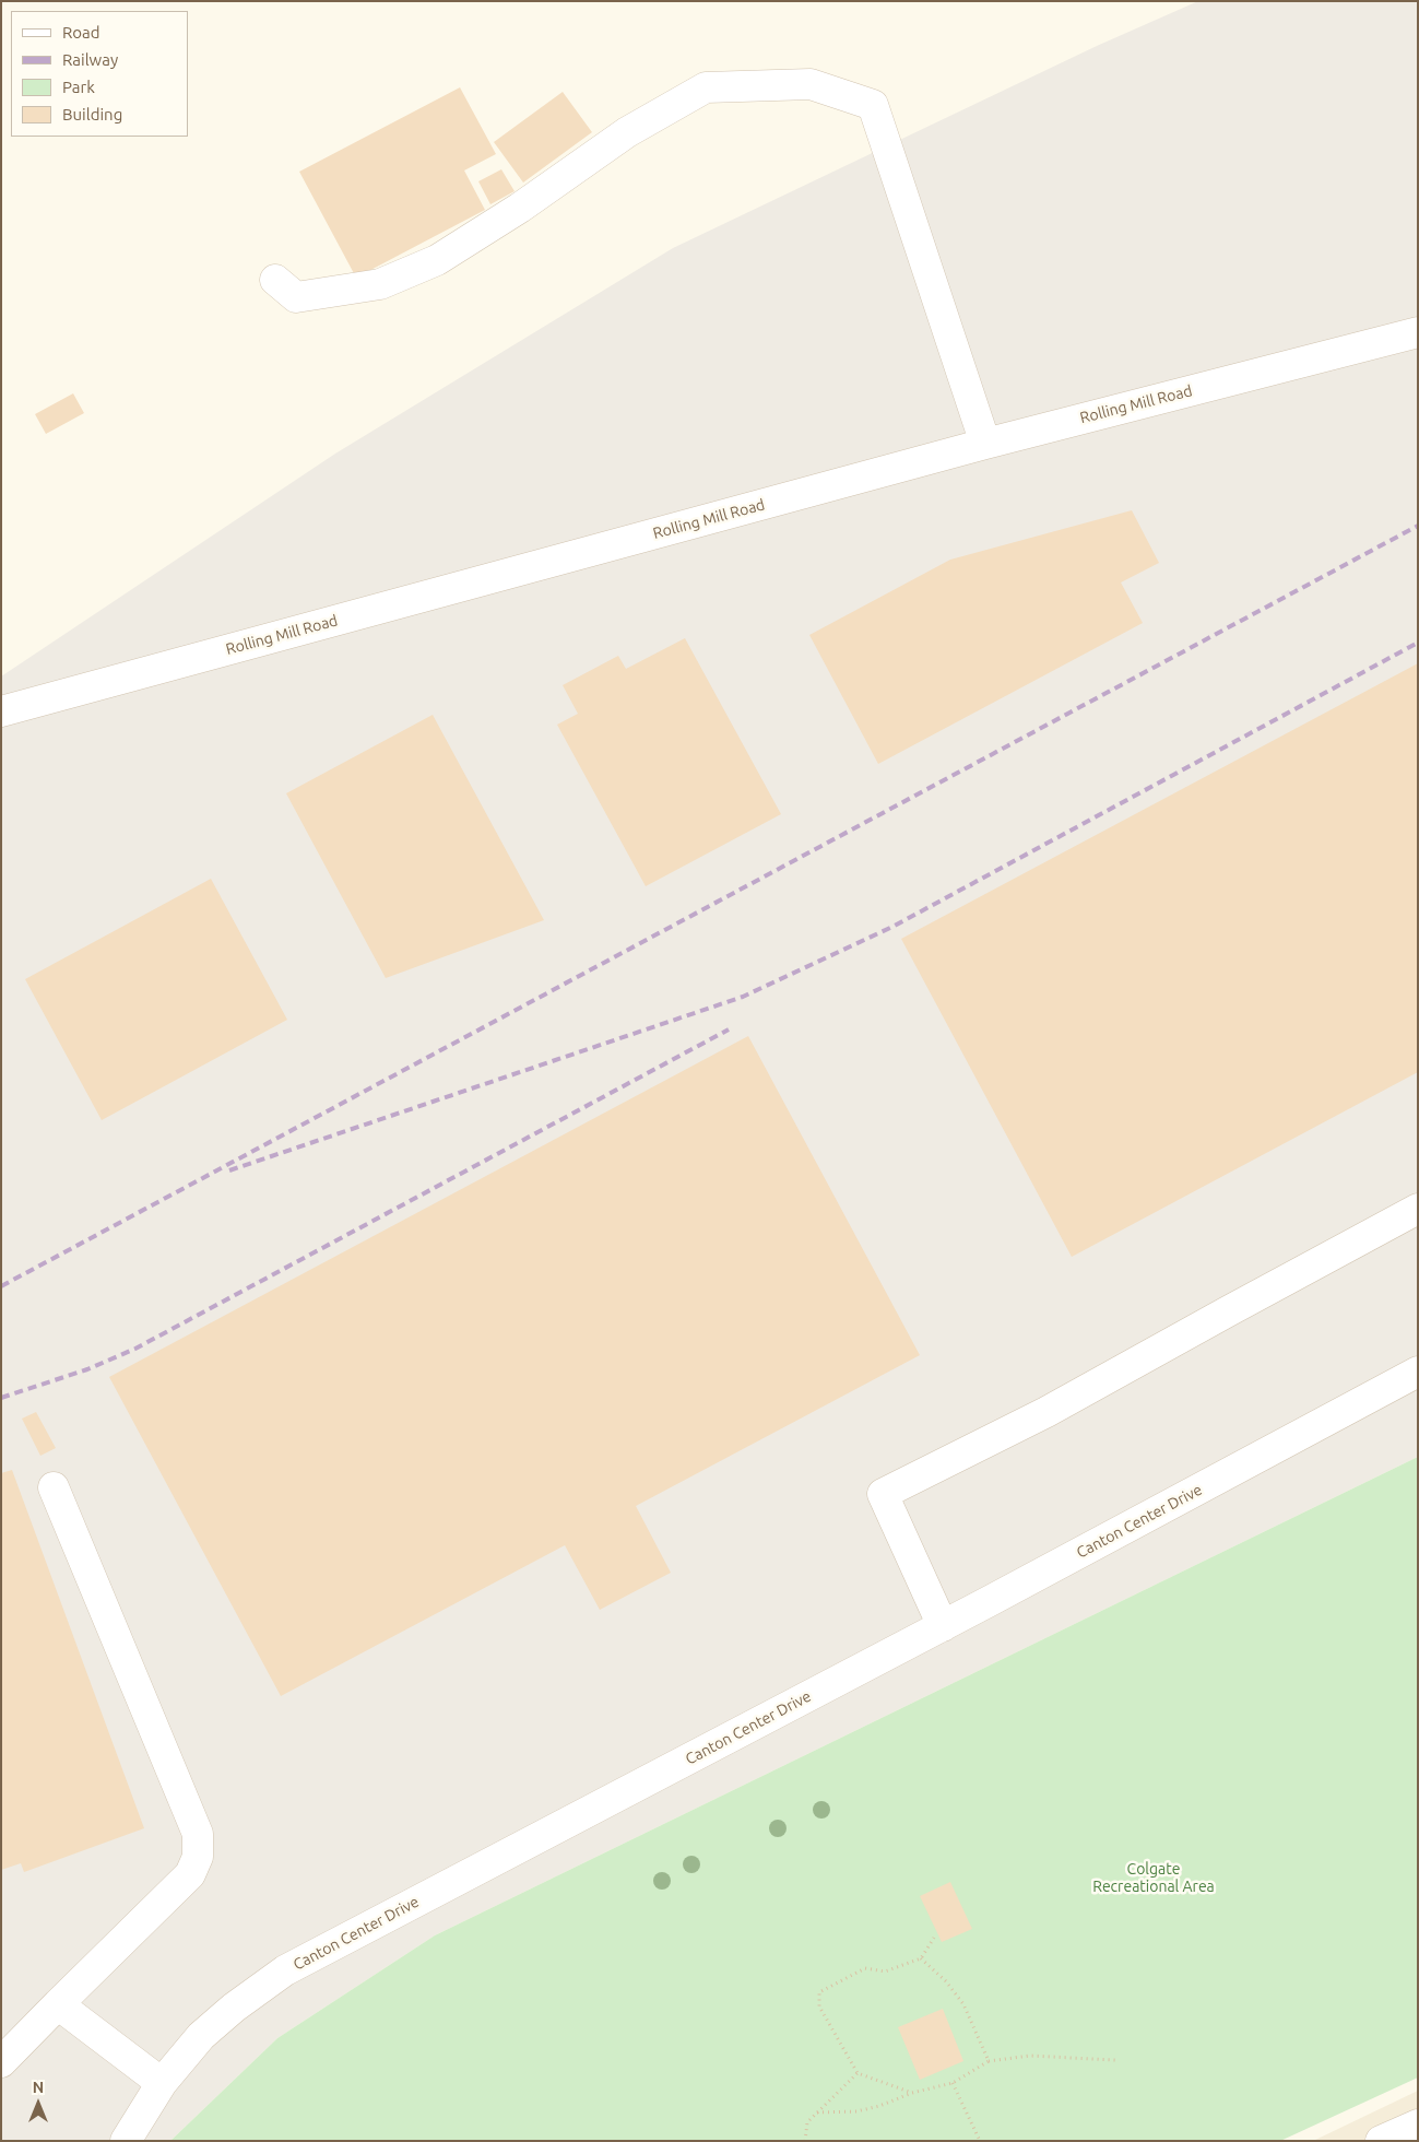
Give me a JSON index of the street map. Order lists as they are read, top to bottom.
{
  "streets": {
    "street": ["Rolling Mill Road", "Canton Center Drive"]
  },
  "parks": ["Colgate Recreational Area"],
  "legend": [
    "Road",
    "Railway",
    "Park",
    "Building"
  ],
  "north": "top"
}
